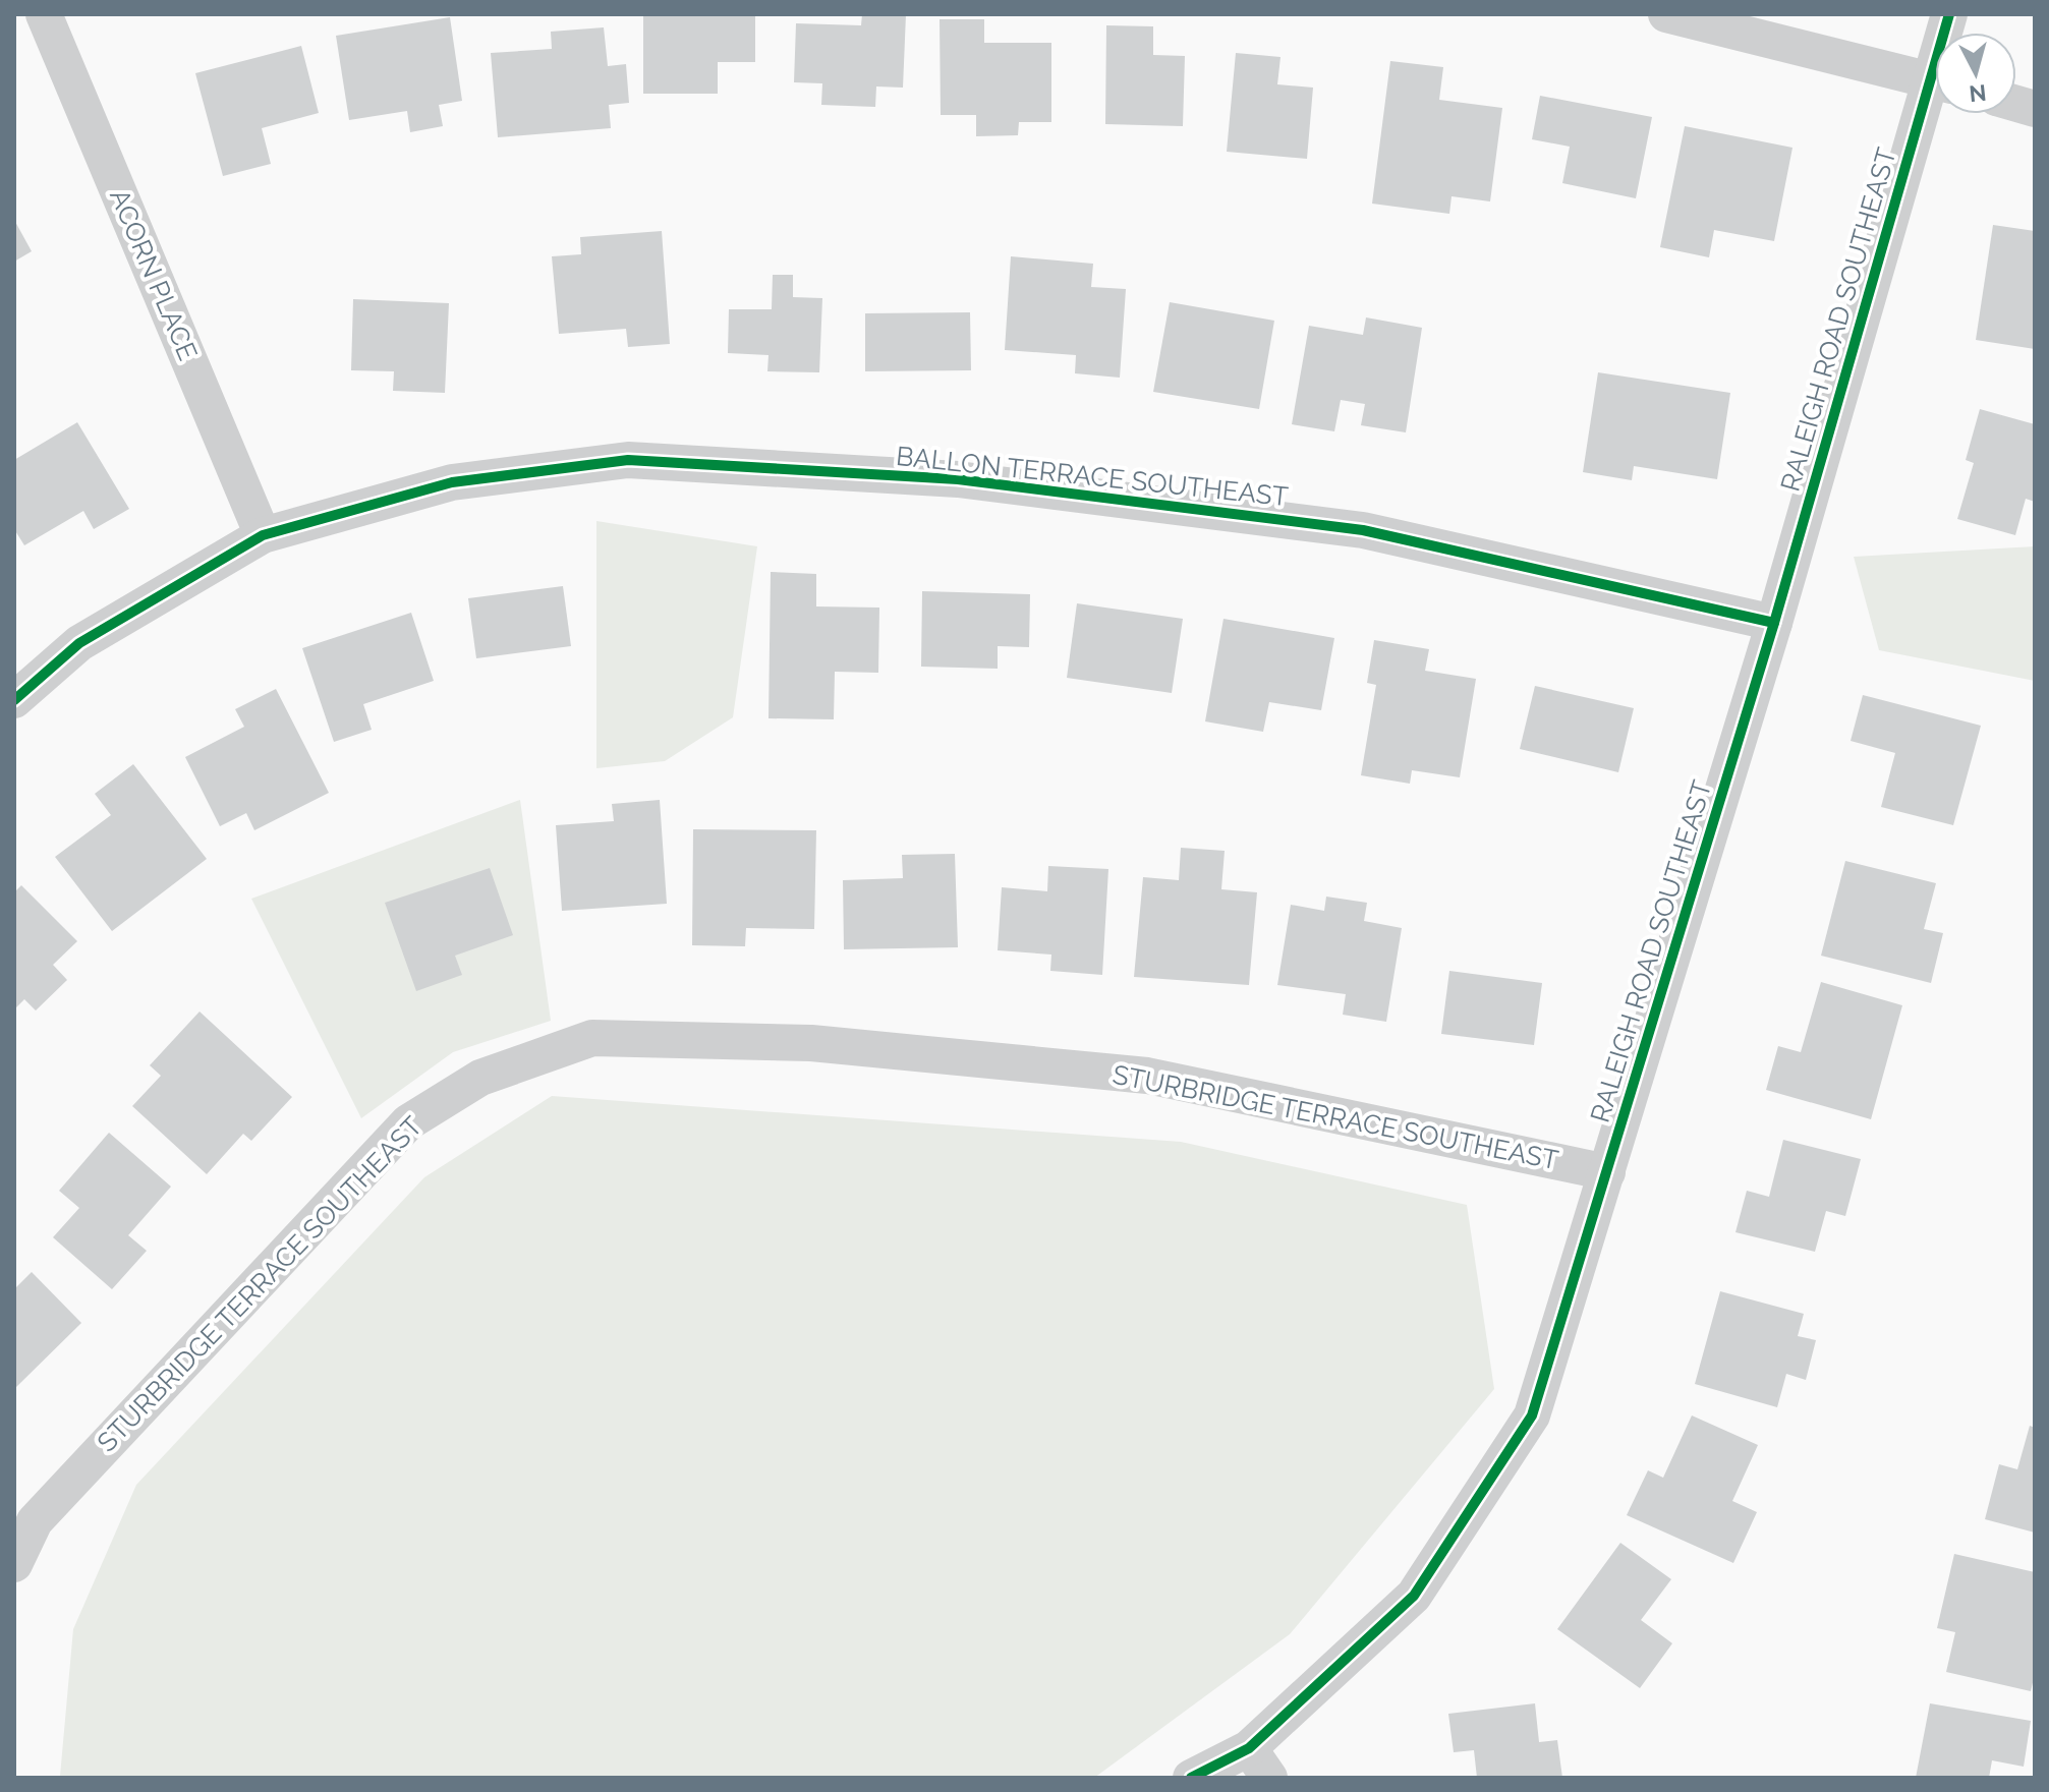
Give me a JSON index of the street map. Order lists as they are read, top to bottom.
{
  "streets": {
    "street": [
      "ACORN PLACE",
      "RALEIGH ROAD SOUTHEAST",
      "BALLON TERRACE SOUTHEAST",
      "STURBRIDGE TERRACE SOUTHEAST"
    ]
  },
  "crossings": [
    ["ACORN PLACE", "BALLON TERRACE SOUTHEAST"],
    ["RALEIGH ROAD SOUTHEAST", "BALLON TERRACE SOUTHEAST"],
    ["RALEIGH ROAD SOUTHEAST", "STURBRIDGE TERRACE SOUTHEAST"]
  ],
  "north": "bottom"
}
